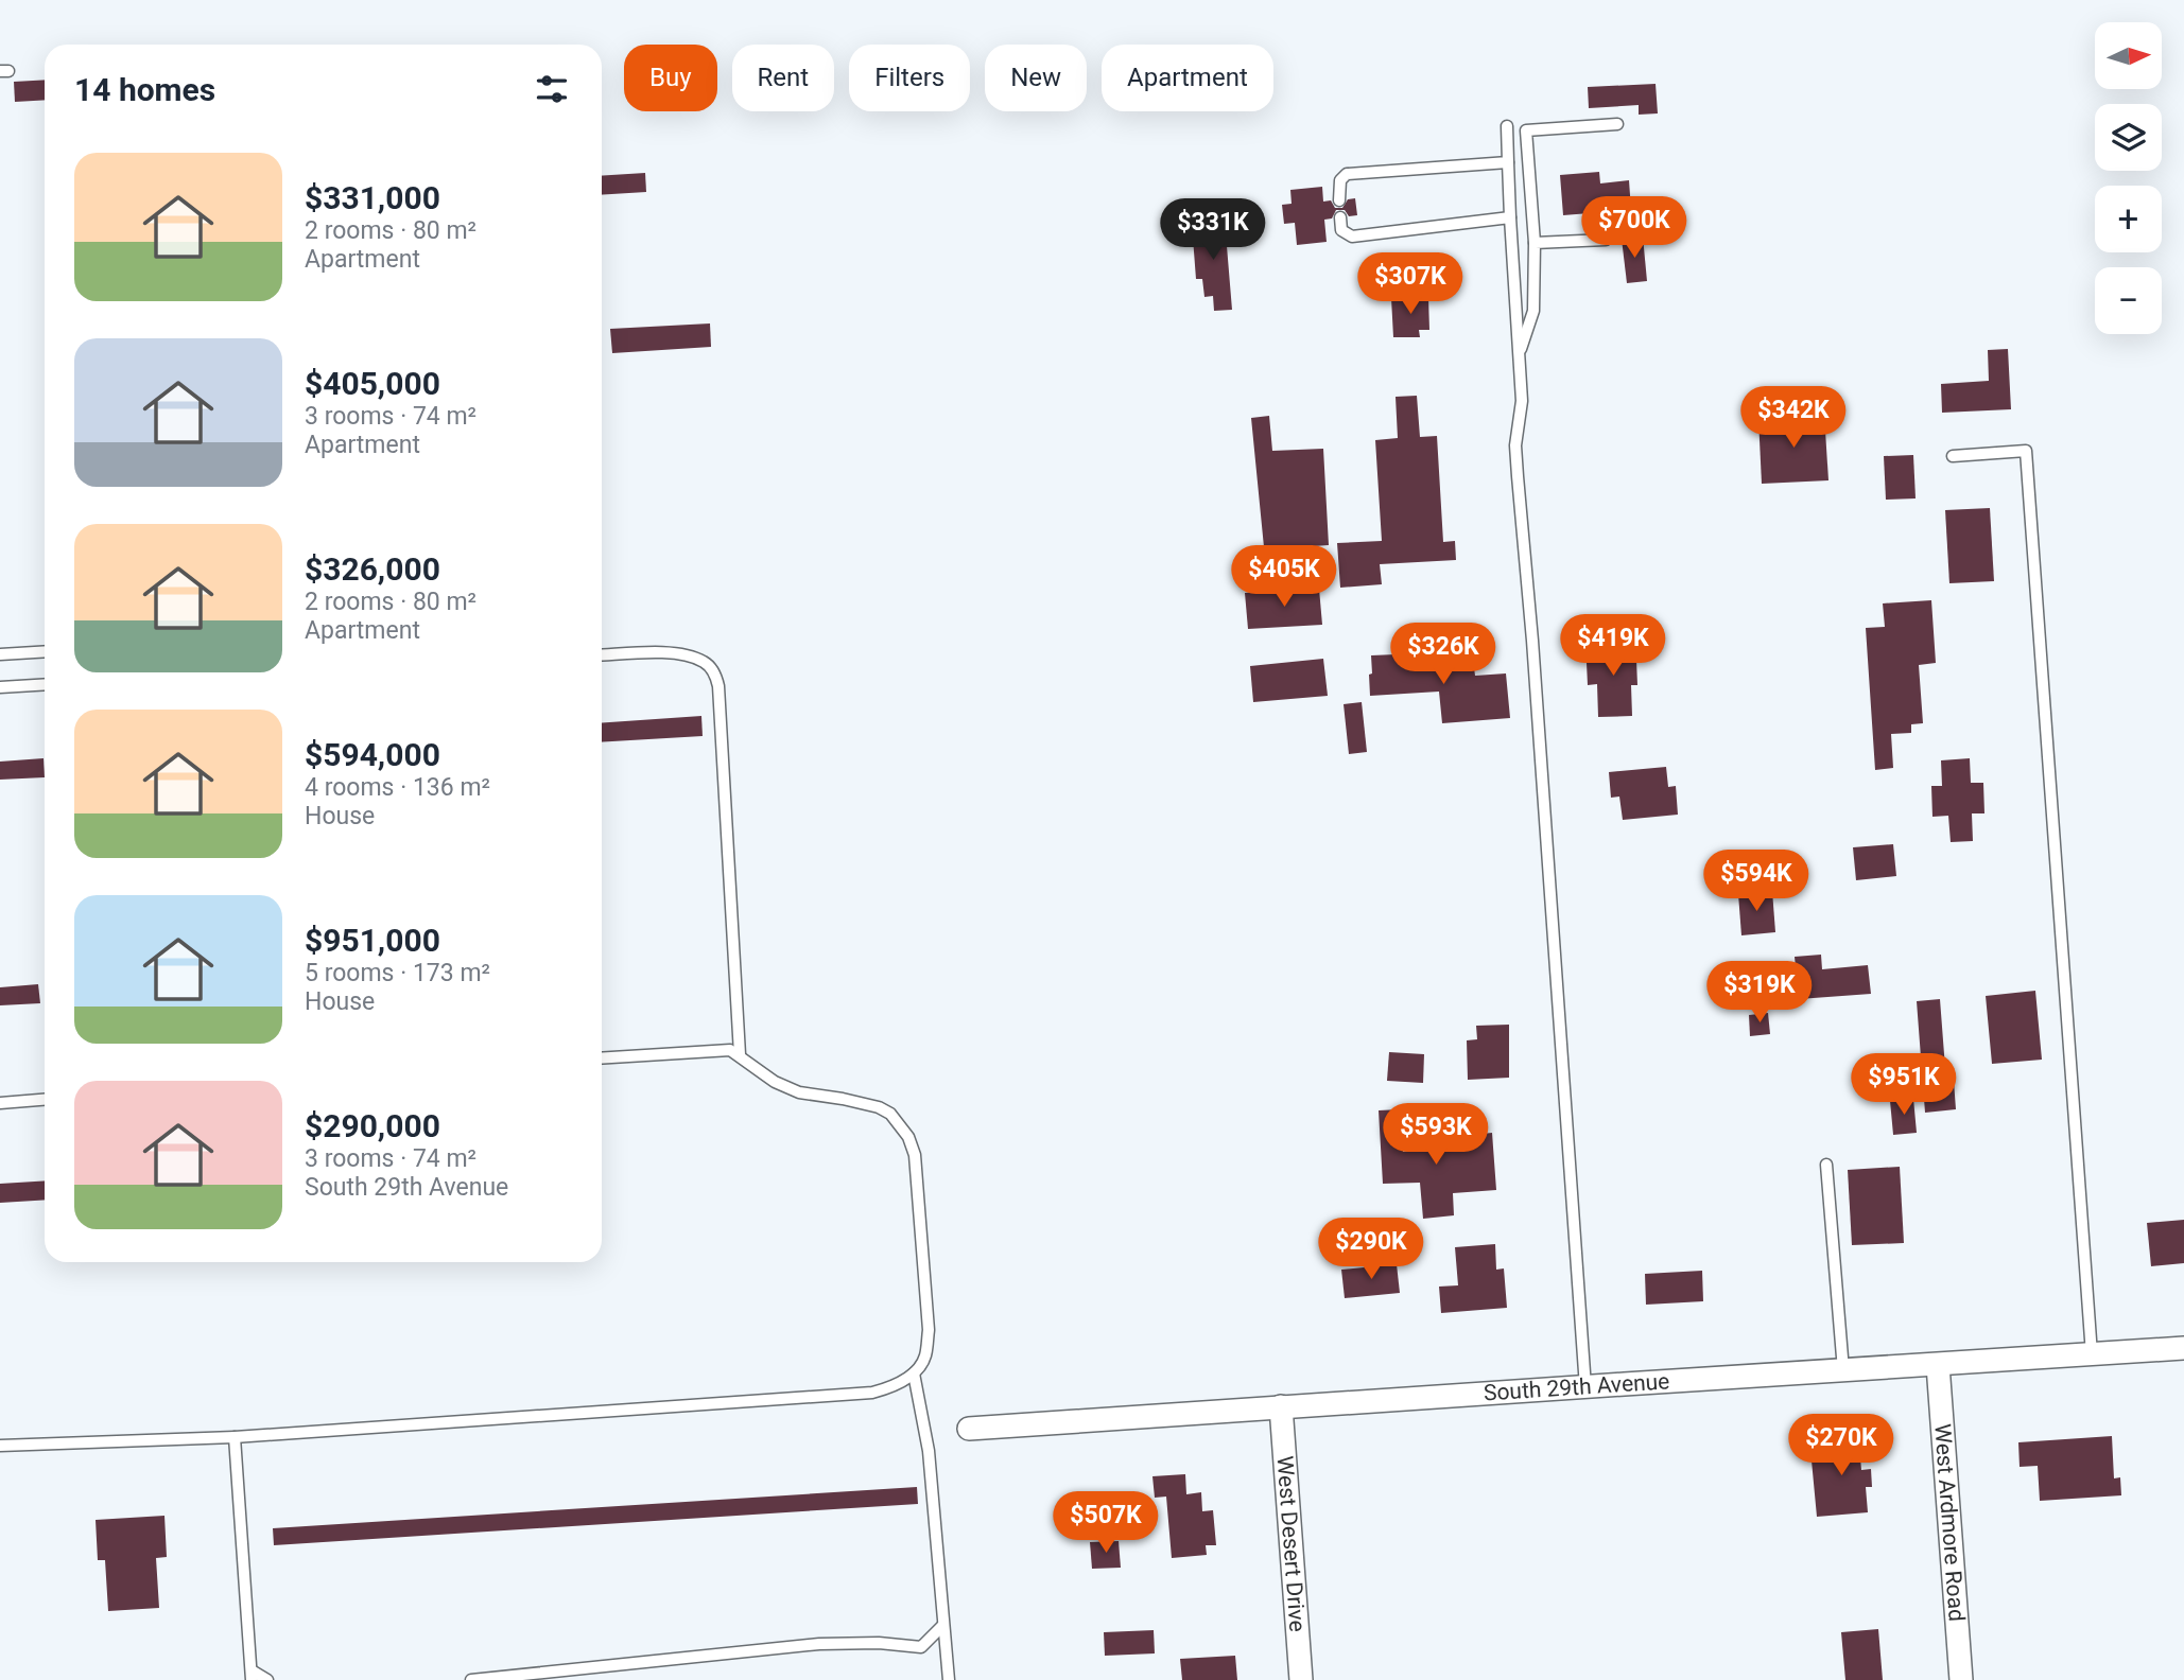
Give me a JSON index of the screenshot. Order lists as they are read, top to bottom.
{
  "streets": {
    "street": ["South 29th Avenue", "West Ardmore Road", "West Desert Drive"]
  },
  "crossings": [
    ["South 29th Avenue", "West Ardmore Road"],
    ["South 29th Avenue", "West Desert Drive"]
  ],
  "north": "right",
  "page": {
    "map_buttons": ["+", "−"],
    "chip": [
      "Buy",
      "Rent",
      "Filters",
      "New",
      "Apartment"
    ],
    "heading": "14 homes",
    "list": [
      {
        "name": "$331,000",
        "note": "2 rooms · 80 m² · Apartment"
      },
      {
        "name": "$405,000",
        "note": "3 rooms · 74 m² · Apartment"
      },
      {
        "name": "$326,000",
        "note": "2 rooms · 80 m² · Apartment"
      },
      {
        "name": "$594,000",
        "note": "4 rooms · 136 m² · House"
      },
      {
        "name": "$951,000",
        "note": "5 rooms · 173 m² · House"
      },
      {
        "name": "$290,000",
        "note": "3 rooms · 74 m² · South 29th Avenue"
      }
    ],
    "price": [
      "$700K",
      "$331K",
      "$307K",
      "$342K",
      "$405K",
      "$419K",
      "$326K",
      "$594K",
      "$319K",
      "$951K",
      "$593K",
      "$290K",
      "$270K",
      "$507K"
    ]
  }
}
